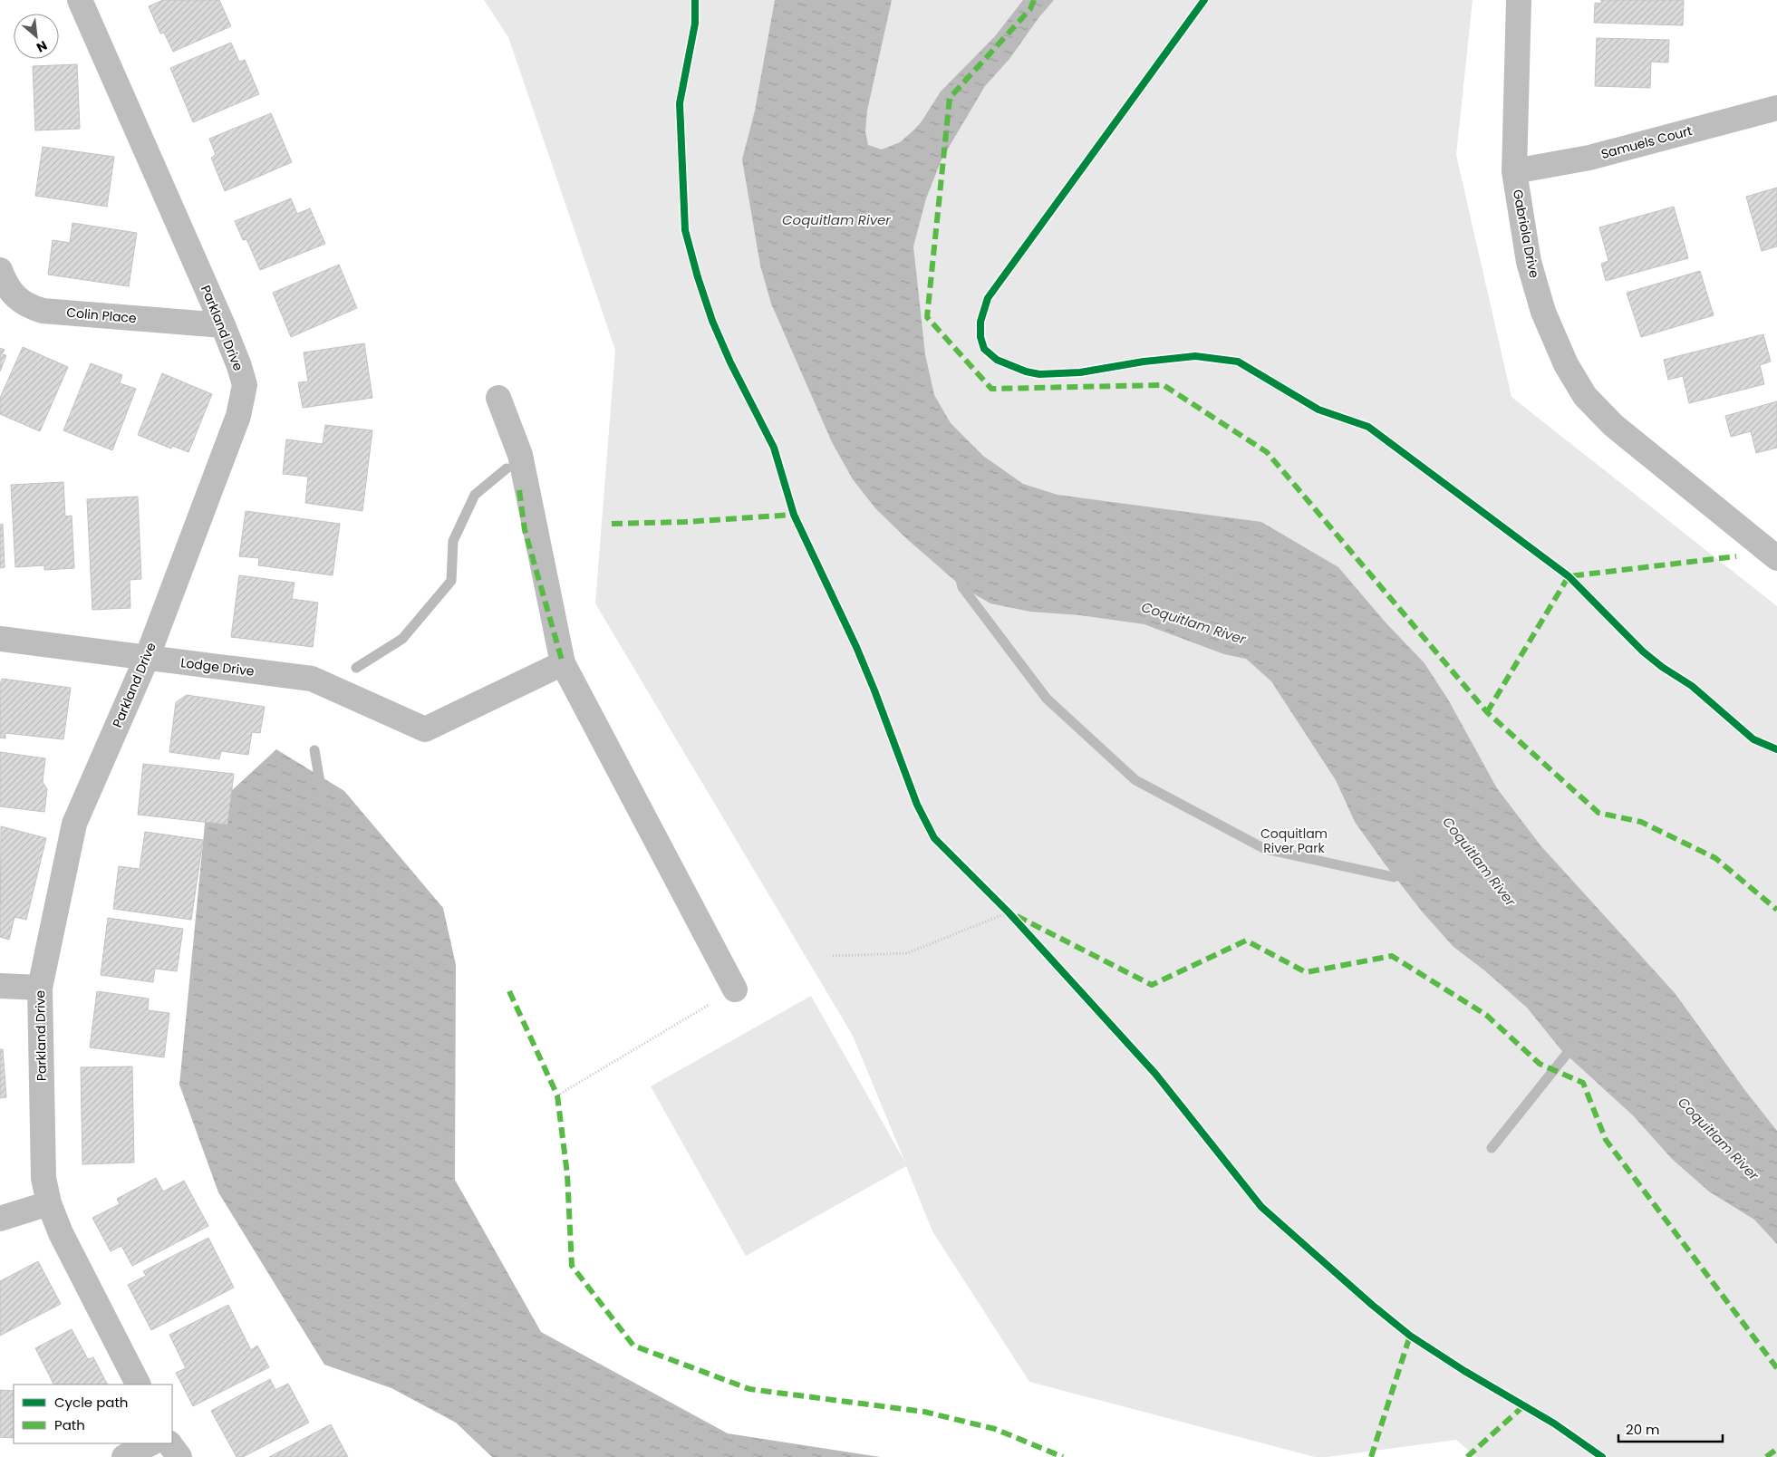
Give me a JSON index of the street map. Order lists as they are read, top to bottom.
{
  "streets": {
    "street": [
      "Samuels Court",
      "Gabriola Drive",
      "Colin Place",
      "Parkland Drive",
      "Lodge Drive"
    ]
  },
  "crossings": [
    ["Samuels Court", "Gabriola Drive"],
    ["Colin Place", "Parkland Drive"],
    ["Parkland Drive", "Lodge Drive"]
  ],
  "water": ["Coquitlam River"],
  "parks": ["Coquitlam River Park"],
  "legend": ["Cycle path", "Path"],
  "scale_bar": "20 m",
  "north": "bottom right"
}
